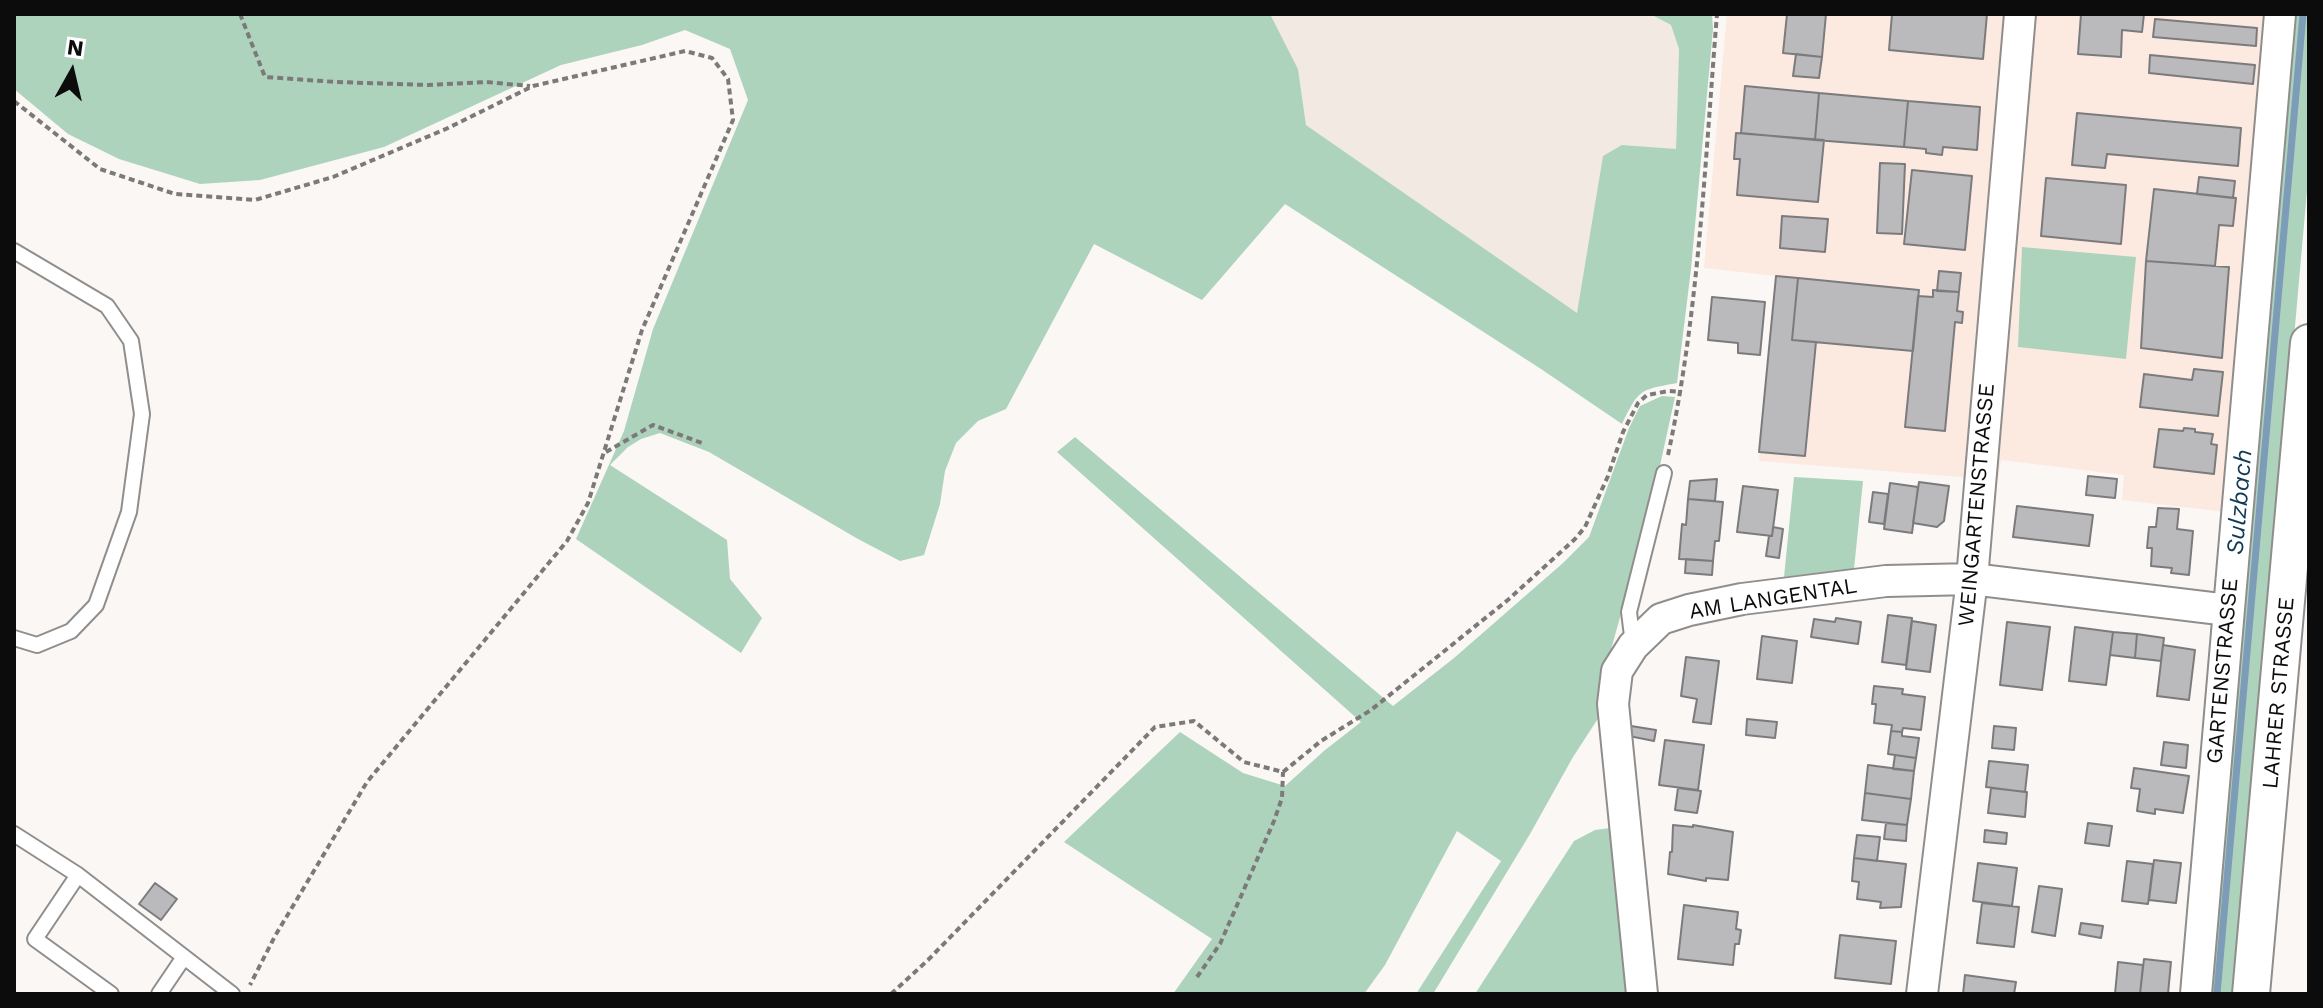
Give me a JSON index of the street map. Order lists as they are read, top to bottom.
{
  "streets": {
    "street": [
      "WEINGARTENSTRASSE",
      "AM LANGENTAL",
      "GARTENSTRASSE",
      "LAHRER STRASSE"
    ]
  },
  "crossings": [
    ["WEINGARTENSTRASSE", "AM LANGENTAL"],
    ["AM LANGENTAL", "GARTENSTRASSE"]
  ],
  "water": ["Sulzbach"],
  "north": "top"
}
